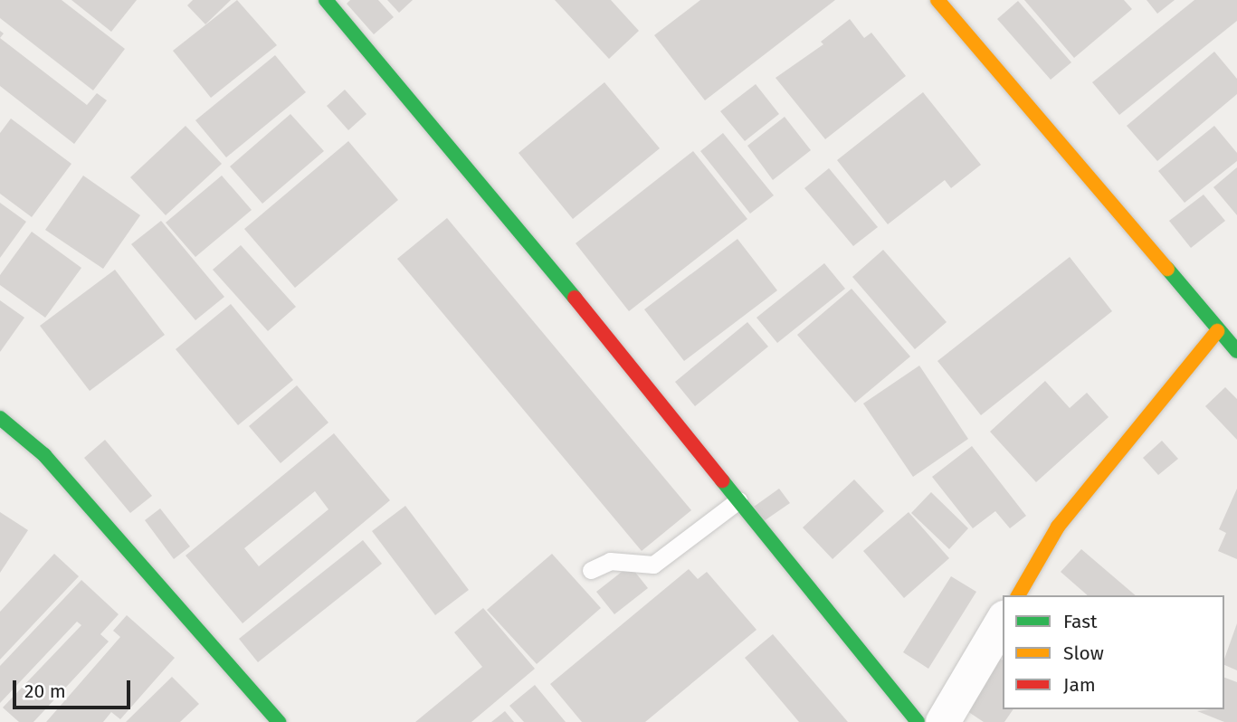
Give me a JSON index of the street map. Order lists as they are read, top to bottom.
{
  "legend": ["Fast", "Slow", "Jam"],
  "scale_bar": "20 m"
}
